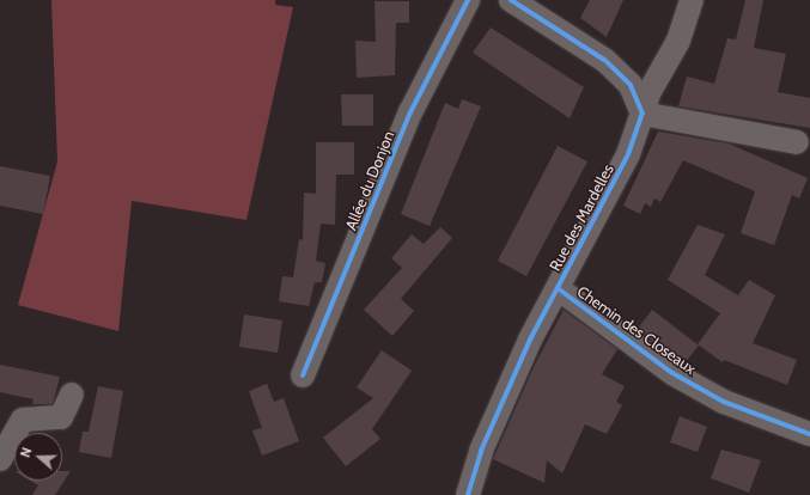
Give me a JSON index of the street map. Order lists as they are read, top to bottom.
{
  "streets": {
    "street": ["Allée du Donjon", "Rue des Mardelles", "Chemin des Closeaux"]
  },
  "crossings": [
    ["Rue des Mardelles", "Chemin des Closeaux"]
  ],
  "north": "left"
}
